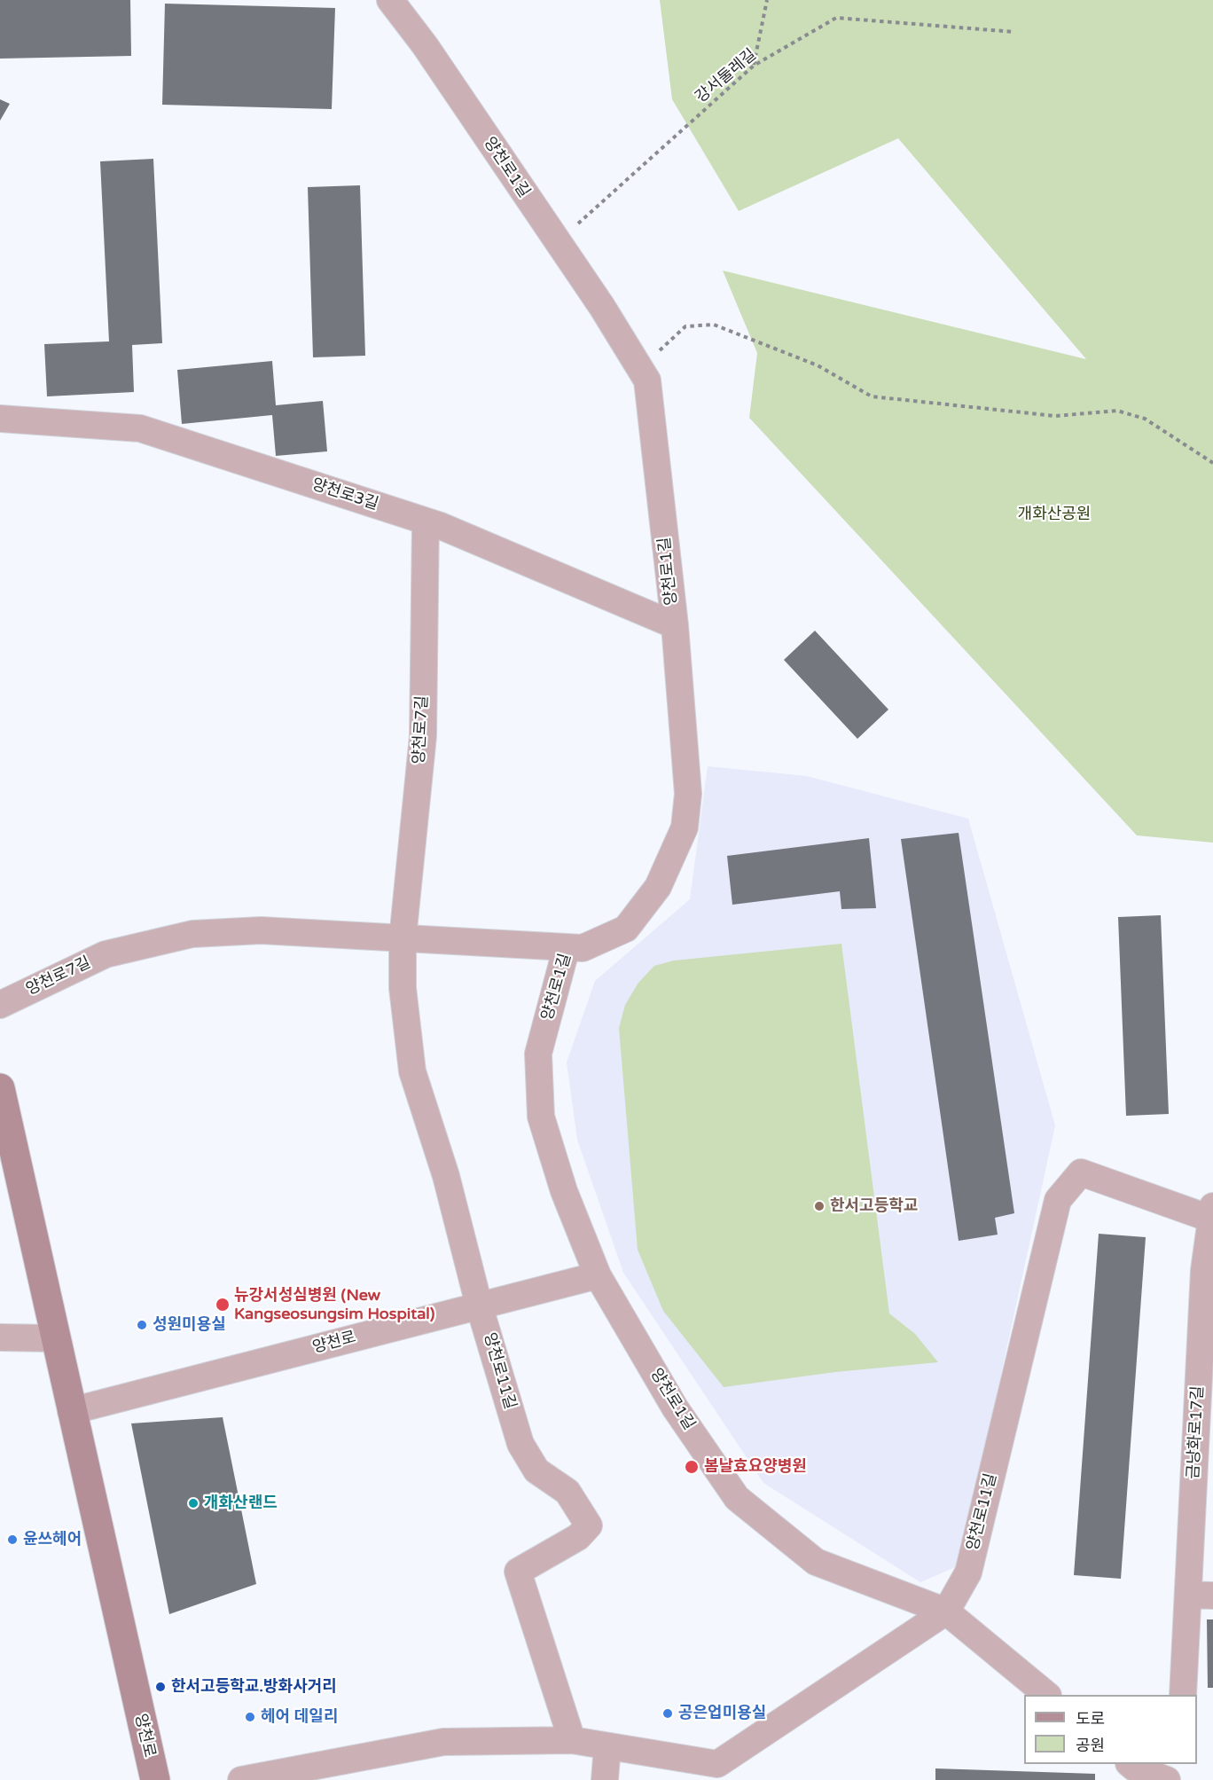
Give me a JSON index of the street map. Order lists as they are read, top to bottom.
{
  "streets": {
    "main road": ["양천로"],
    "street": [
      "양천로1길",
      "양천로3길",
      "양천로7길",
      "양천로11길",
      "금낭화로17길"
    ],
    "path": ["강서둘레길"]
  },
  "crossings": [
    ["강서둘레길", "양천로1길"],
    ["양천로1길", "양천로3길"],
    ["양천로1길", "양천로7길"],
    ["양천로1길", "양천로"],
    ["양천로1길", "양천로11길"],
    ["양천로3길", "양천로7길"],
    ["양천로7길", "양천로11길"],
    ["양천로", "양천로11길"],
    ["양천로11길", "금낭화로17길"]
  ],
  "parks": ["개화산공원"],
  "places": [
    "한서고등학교",
    "뉴강서성심병원 (New Kangseosungsim Hospital)",
    "성원미용실",
    "봄날효요양병원",
    "개화산랜드",
    "윤쓰헤어",
    "한서고등학교.방화사거리",
    "공은업미용실",
    "헤어 데일리"
  ],
  "legend": ["도로", "공원"]
}
